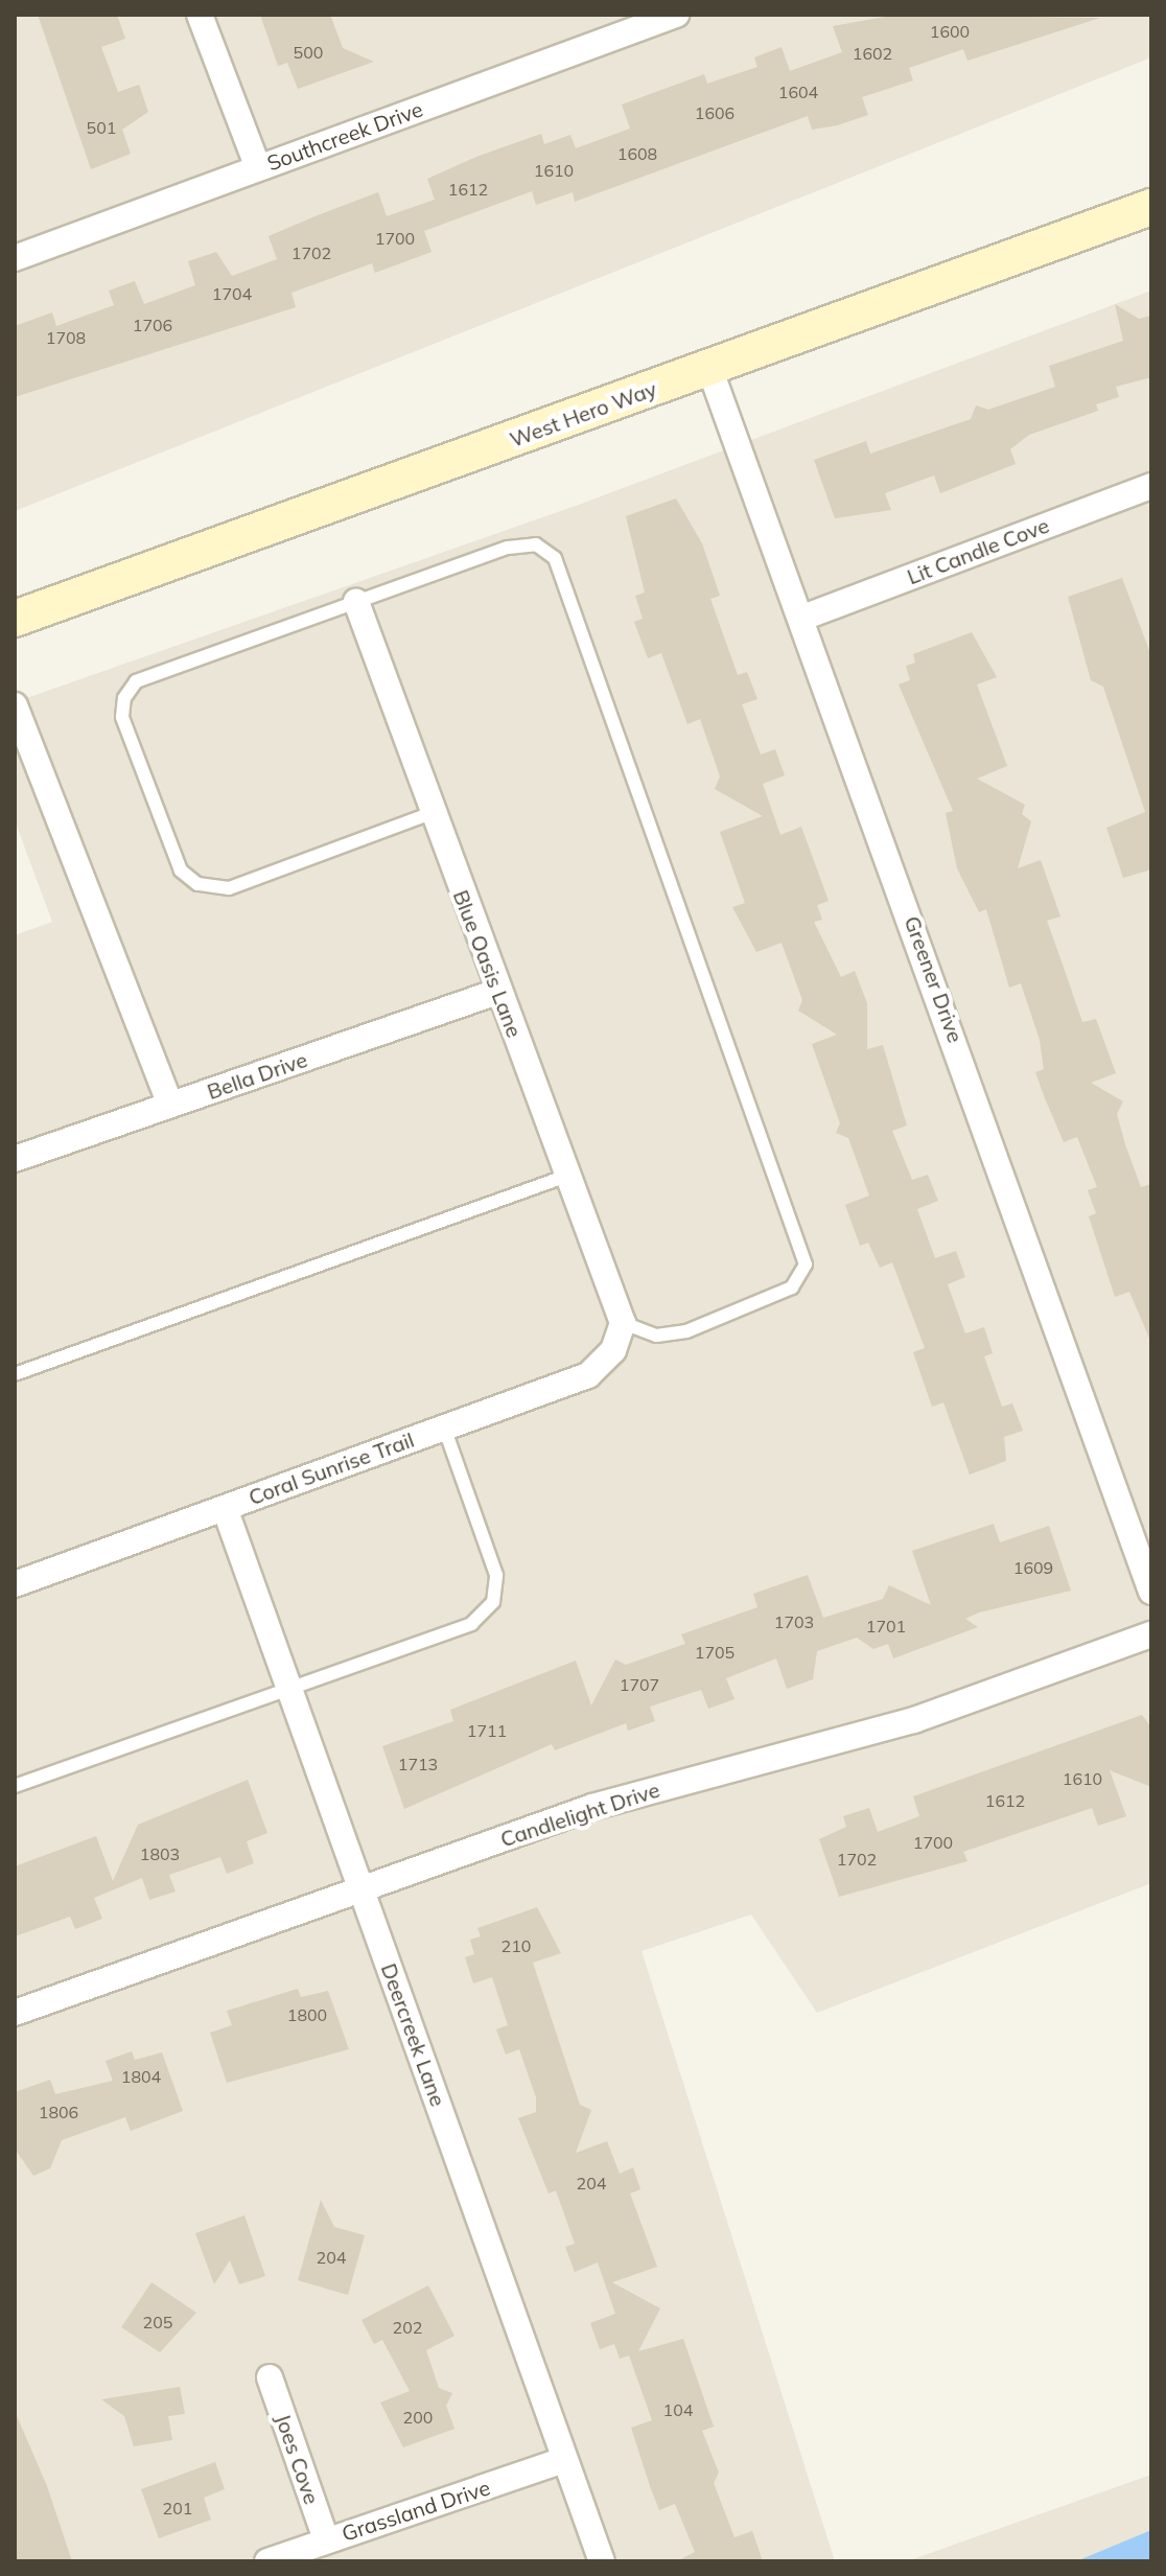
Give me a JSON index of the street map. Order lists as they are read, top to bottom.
{
  "streets": {
    "main road": ["West Hero Way"],
    "street": [
      "Southcreek Drive",
      "Lit Candle Cove",
      "Blue Oasis Lane",
      "Greener Drive",
      "Bella Drive",
      "Coral Sunrise Trail",
      "Candlelight Drive",
      "Deercreek Lane",
      "Joes Cove",
      "Grassland Drive"
    ]
  },
  "crossings": [
    ["West Hero Way", "Greener Drive"],
    ["Lit Candle Cove", "Greener Drive"],
    ["Blue Oasis Lane", "Bella Drive"],
    ["Blue Oasis Lane", "Coral Sunrise Trail"],
    ["Coral Sunrise Trail", "Deercreek Lane"],
    ["Candlelight Drive", "Deercreek Lane"],
    ["Deercreek Lane", "Grassland Drive"],
    ["Joes Cove", "Grassland Drive"]
  ],
  "house_numbers": [
    "1600",
    "500",
    "1602",
    "1604",
    "1606",
    "501",
    "1608",
    "1610",
    "1612",
    "1700",
    "1702",
    "1704",
    "1706",
    "1708",
    "1609",
    "1703",
    "1701",
    "1705",
    "1707",
    "1711",
    "1713",
    "1610",
    "1612",
    "1700",
    "1803",
    "1702",
    "210",
    "1800",
    "1804",
    "1806",
    "204",
    "204",
    "205",
    "202",
    "104",
    "200",
    "201"
  ]
}
